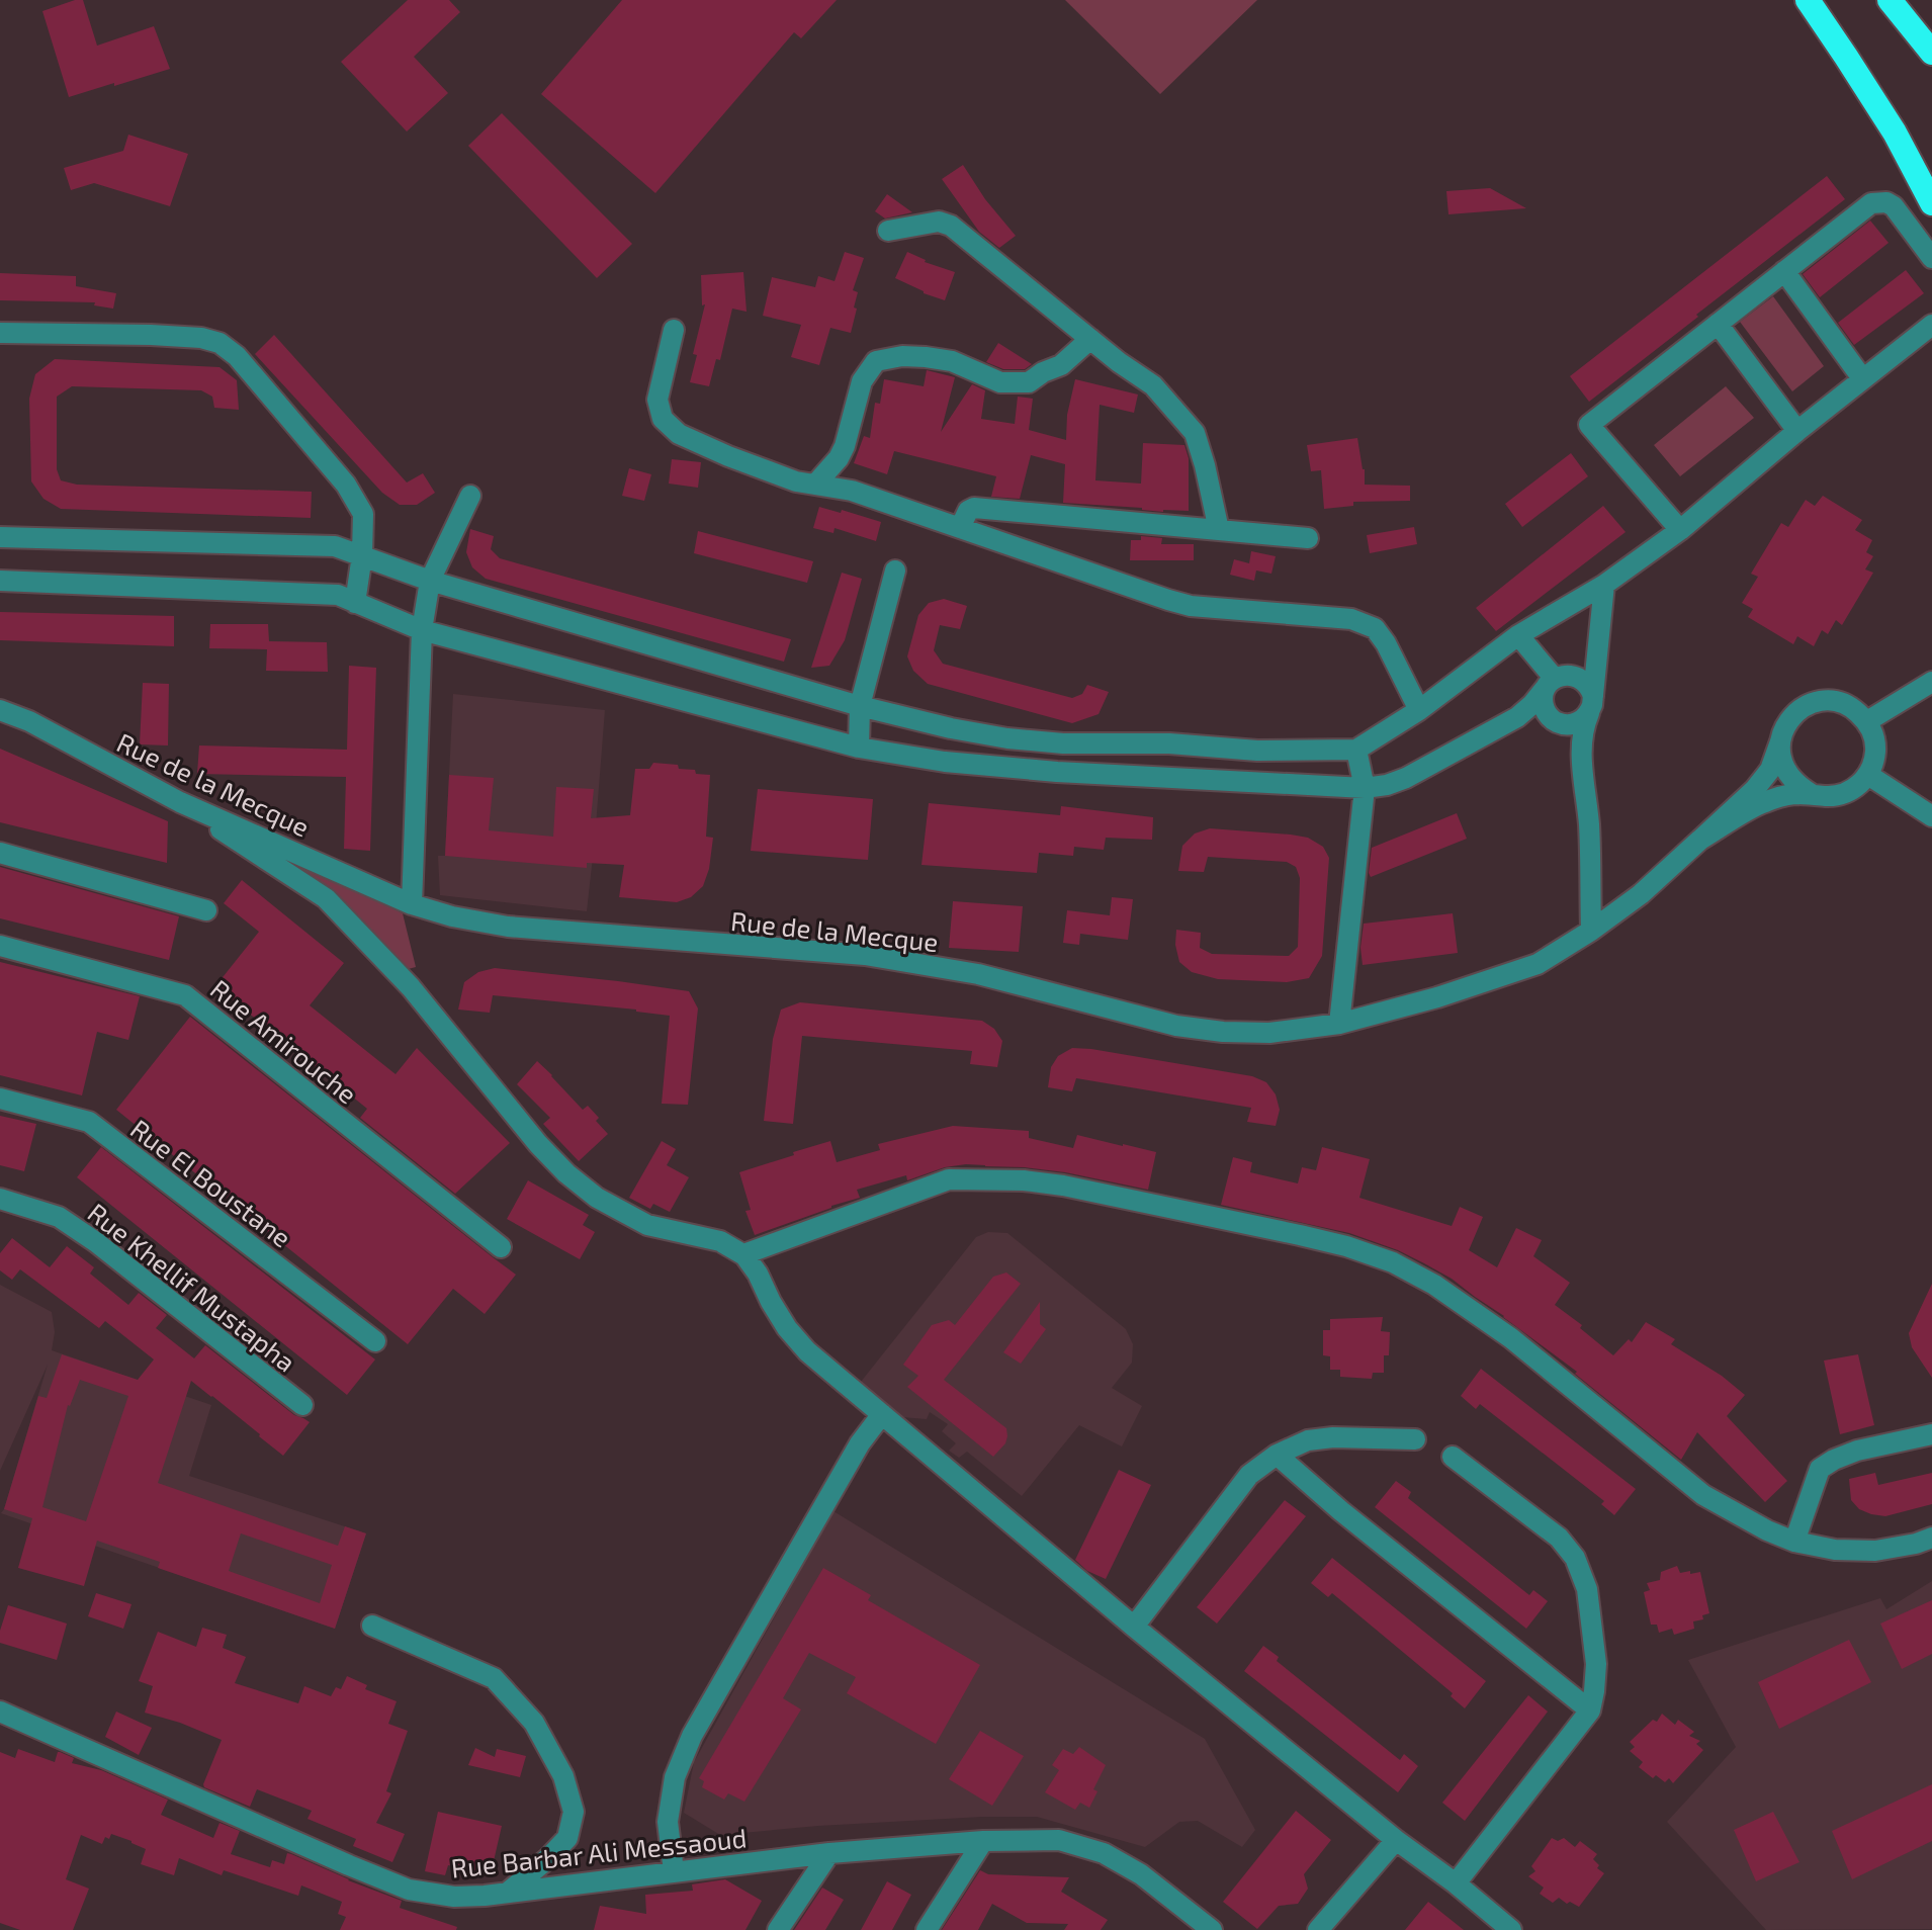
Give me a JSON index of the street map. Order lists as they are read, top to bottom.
{
  "streets": {
    "street": [
      "Rue de la Mecque",
      "Rue Amirouche",
      "Rue El Boustane",
      "Rue Khellif Mustapha",
      "Rue Barbar Ali Messaoud"
    ]
  }
}
